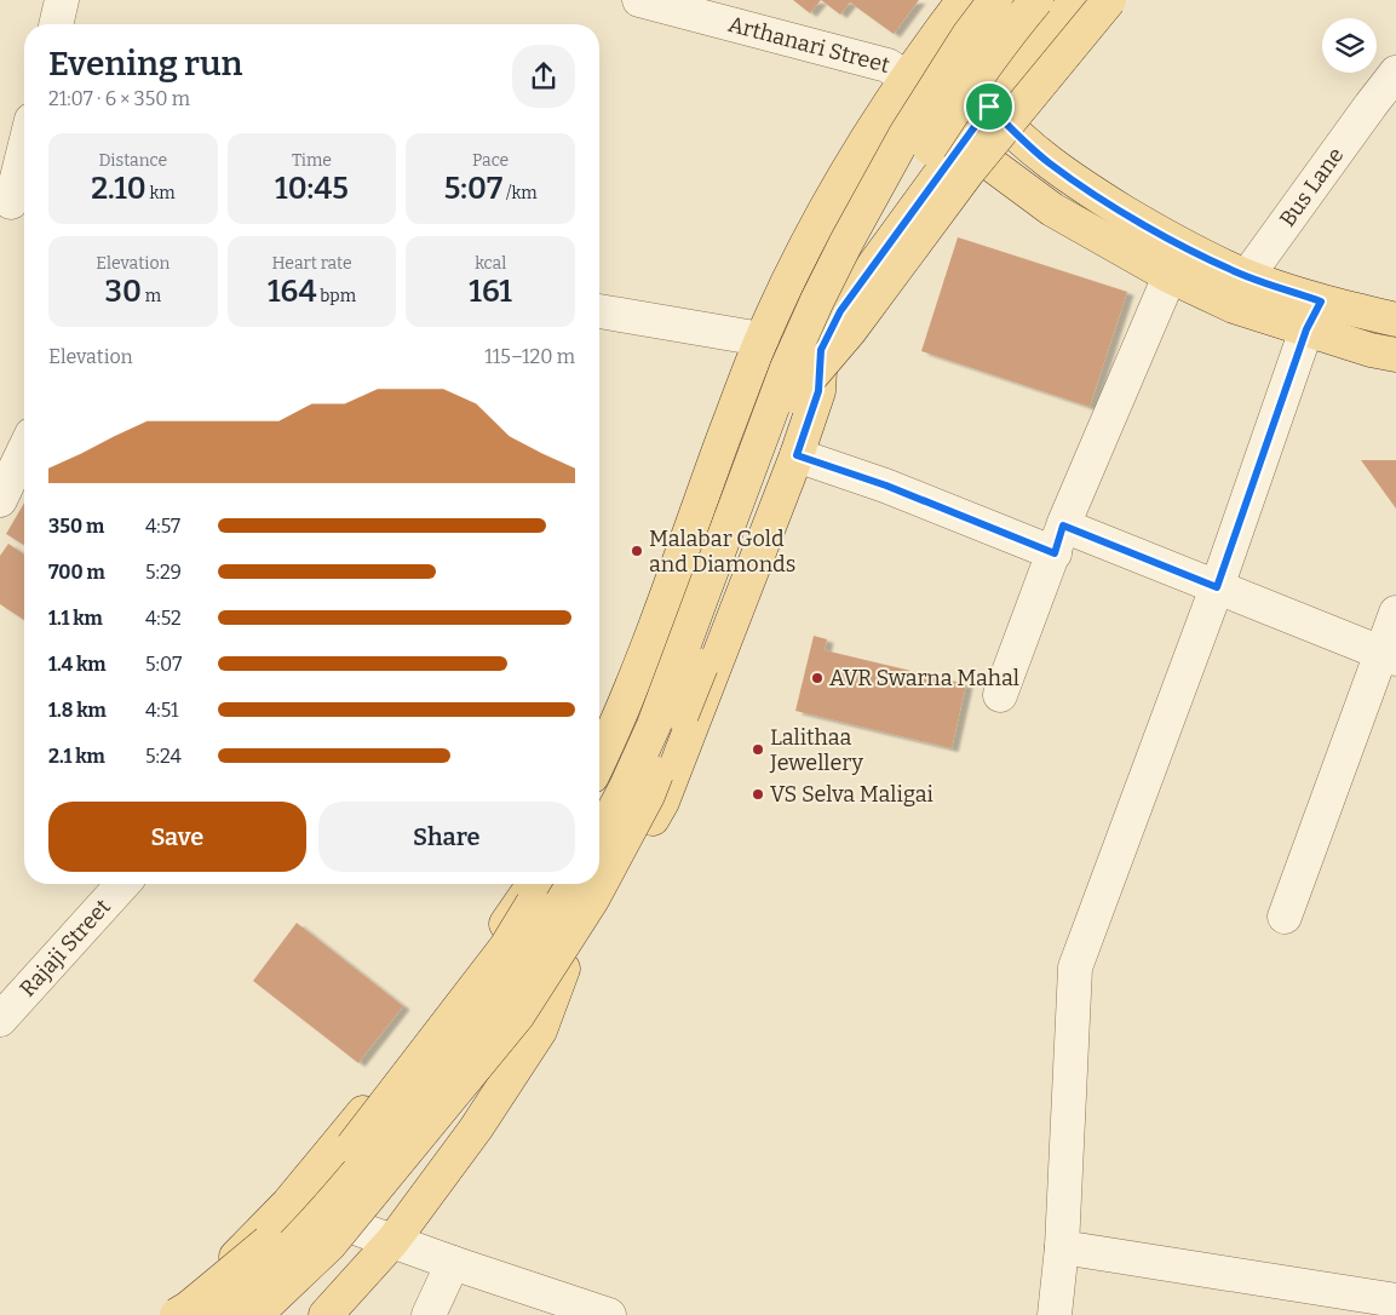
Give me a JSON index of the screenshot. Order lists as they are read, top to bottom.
{
  "streets": {
    "street": ["Arthanari Street", "Bus Lane", "Rajaji Street"]
  },
  "places": [
    "Malabar Gold and Diamonds",
    "AVR Swarna Mahal",
    "Lalithaa Jewellery",
    "VS Selva Maligai"
  ],
  "page": {
    "heading": ["Evening run", "21:07 · 6 × 350 m"],
    "stats": [
      ["Distance", "2.10 km"],
      ["Time", "10:45"],
      ["Pace", "5:07 /km"],
      ["Elevation", "30 m"],
      ["Heart rate", "164 bpm"],
      ["kcal", "161"]
    ],
    "chart": ["Elevation", "115–120 m"],
    "list": [
      {
        "name": "350 m",
        "note": "4:57"
      },
      {
        "name": "700 m",
        "note": "5:29"
      },
      {
        "name": "1.1 km",
        "note": "4:52"
      },
      {
        "name": "1.4 km",
        "note": "5:07"
      },
      {
        "name": "1.8 km",
        "note": "4:51"
      },
      {
        "name": "2.1 km",
        "note": "5:24"
      }
    ],
    "buttons": ["Save", "Share"]
  }
}
